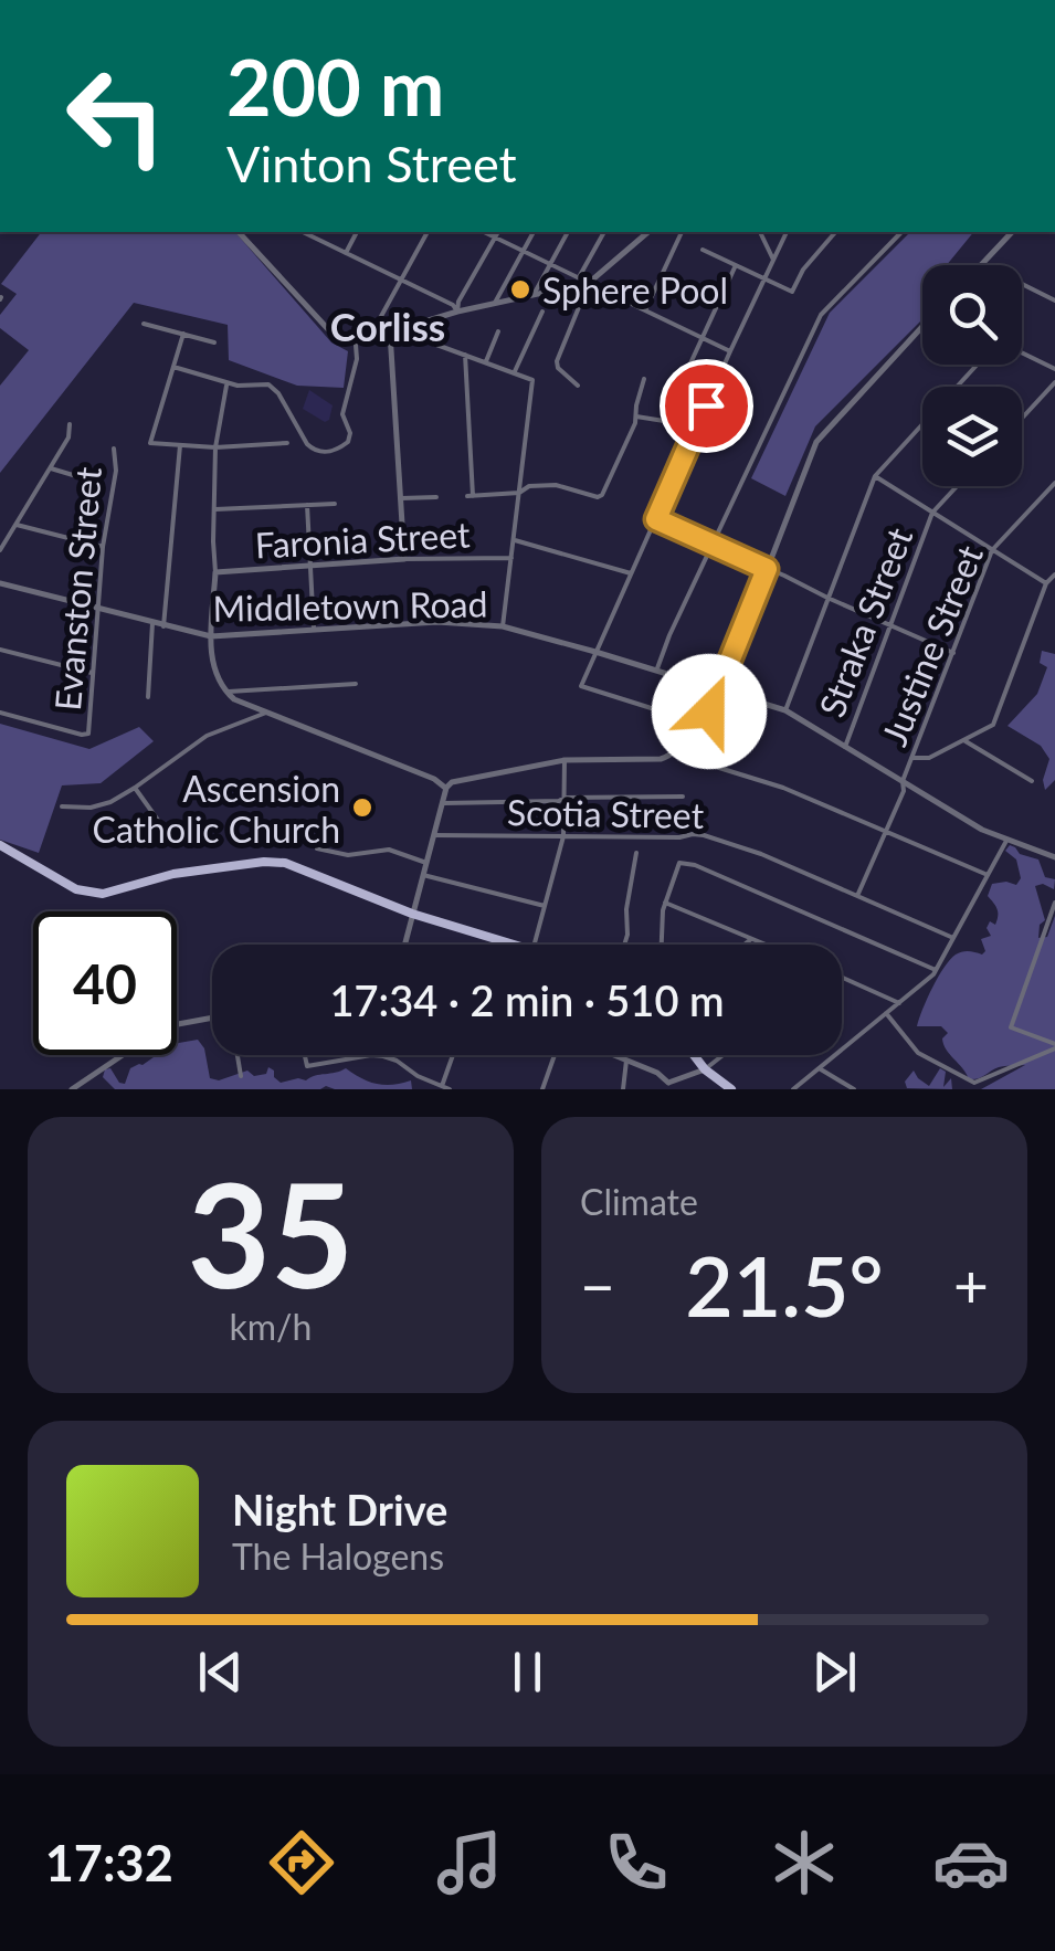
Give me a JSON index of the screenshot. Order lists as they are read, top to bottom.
{
  "streets": {
    "street": [
      "Faronia Street",
      "Evanston Street",
      "Middletown Road",
      "Straka Street",
      "Justine Street",
      "Scotia Street"
    ]
  },
  "crossings": [
    ["Evanston Street", "Middletown Road"],
    ["Middletown Road", "Straka Street"],
    ["Middletown Road", "Justine Street"],
    ["Justine Street", "Scotia Street"]
  ],
  "districts": ["Corliss"],
  "places": ["Sphere Pool", "Ascension Catholic Church"],
  "page": {
    "turn": ["200 m", "Vinton Street"],
    "limit": "40",
    "trip": "17:34 · 2 min · 510 m",
    "tile": [
      ["35", "km/h"],
      "Climate"
    ],
    "heat": ["−", "21.5°", "+"],
    "song": ["Night Drive", "The Halogens"],
    "tabs": "17:32"
  }
}
